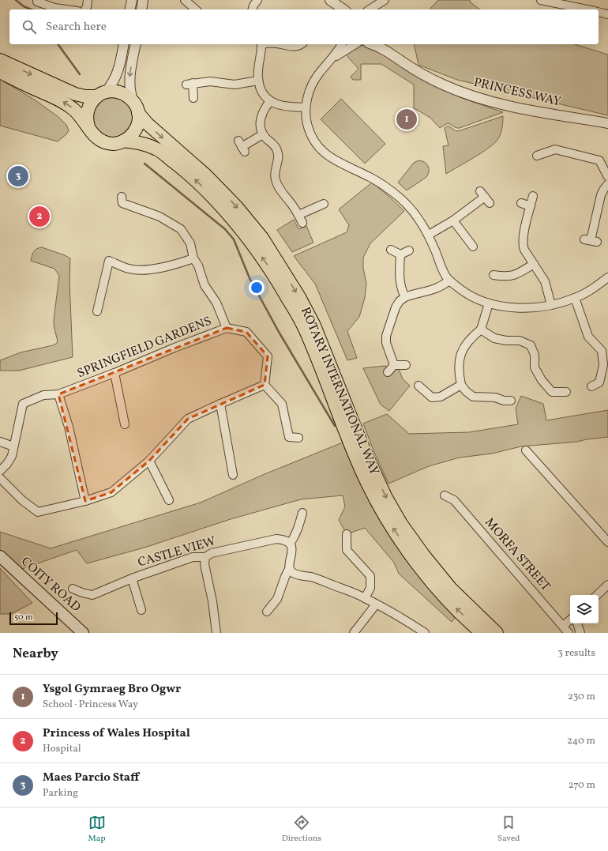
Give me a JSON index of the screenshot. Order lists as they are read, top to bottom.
{
  "streets": {
    "main road": ["ROTARY INTERNATIONAL WAY", "COITY ROAD"],
    "street": [
      "PRINCESS WAY",
      "SPRINGFIELD GARDENS",
      "CASTLE VIEW",
      "MORFA STREET"
    ]
  },
  "scale_bar": "50 m",
  "page": {
    "search": "Search here",
    "pins": ["1", "3", "2"],
    "scale": "50 m",
    "heading": ["Nearby", "3 results"],
    "list": [
      {
        "mark": "1",
        "name": "Ysgol Gymraeg Bro Ogwr",
        "note": "School · Princess Way",
        "value": "230 m"
      },
      {
        "mark": "2",
        "name": "Princess of Wales Hospital",
        "note": "Hospital",
        "value": "240 m"
      },
      {
        "mark": "3",
        "name": "Maes Parcio Staff",
        "note": "Parking",
        "value": "270 m"
      }
    ],
    "nav": ["Map", "Directions", "Saved"]
  }
}
